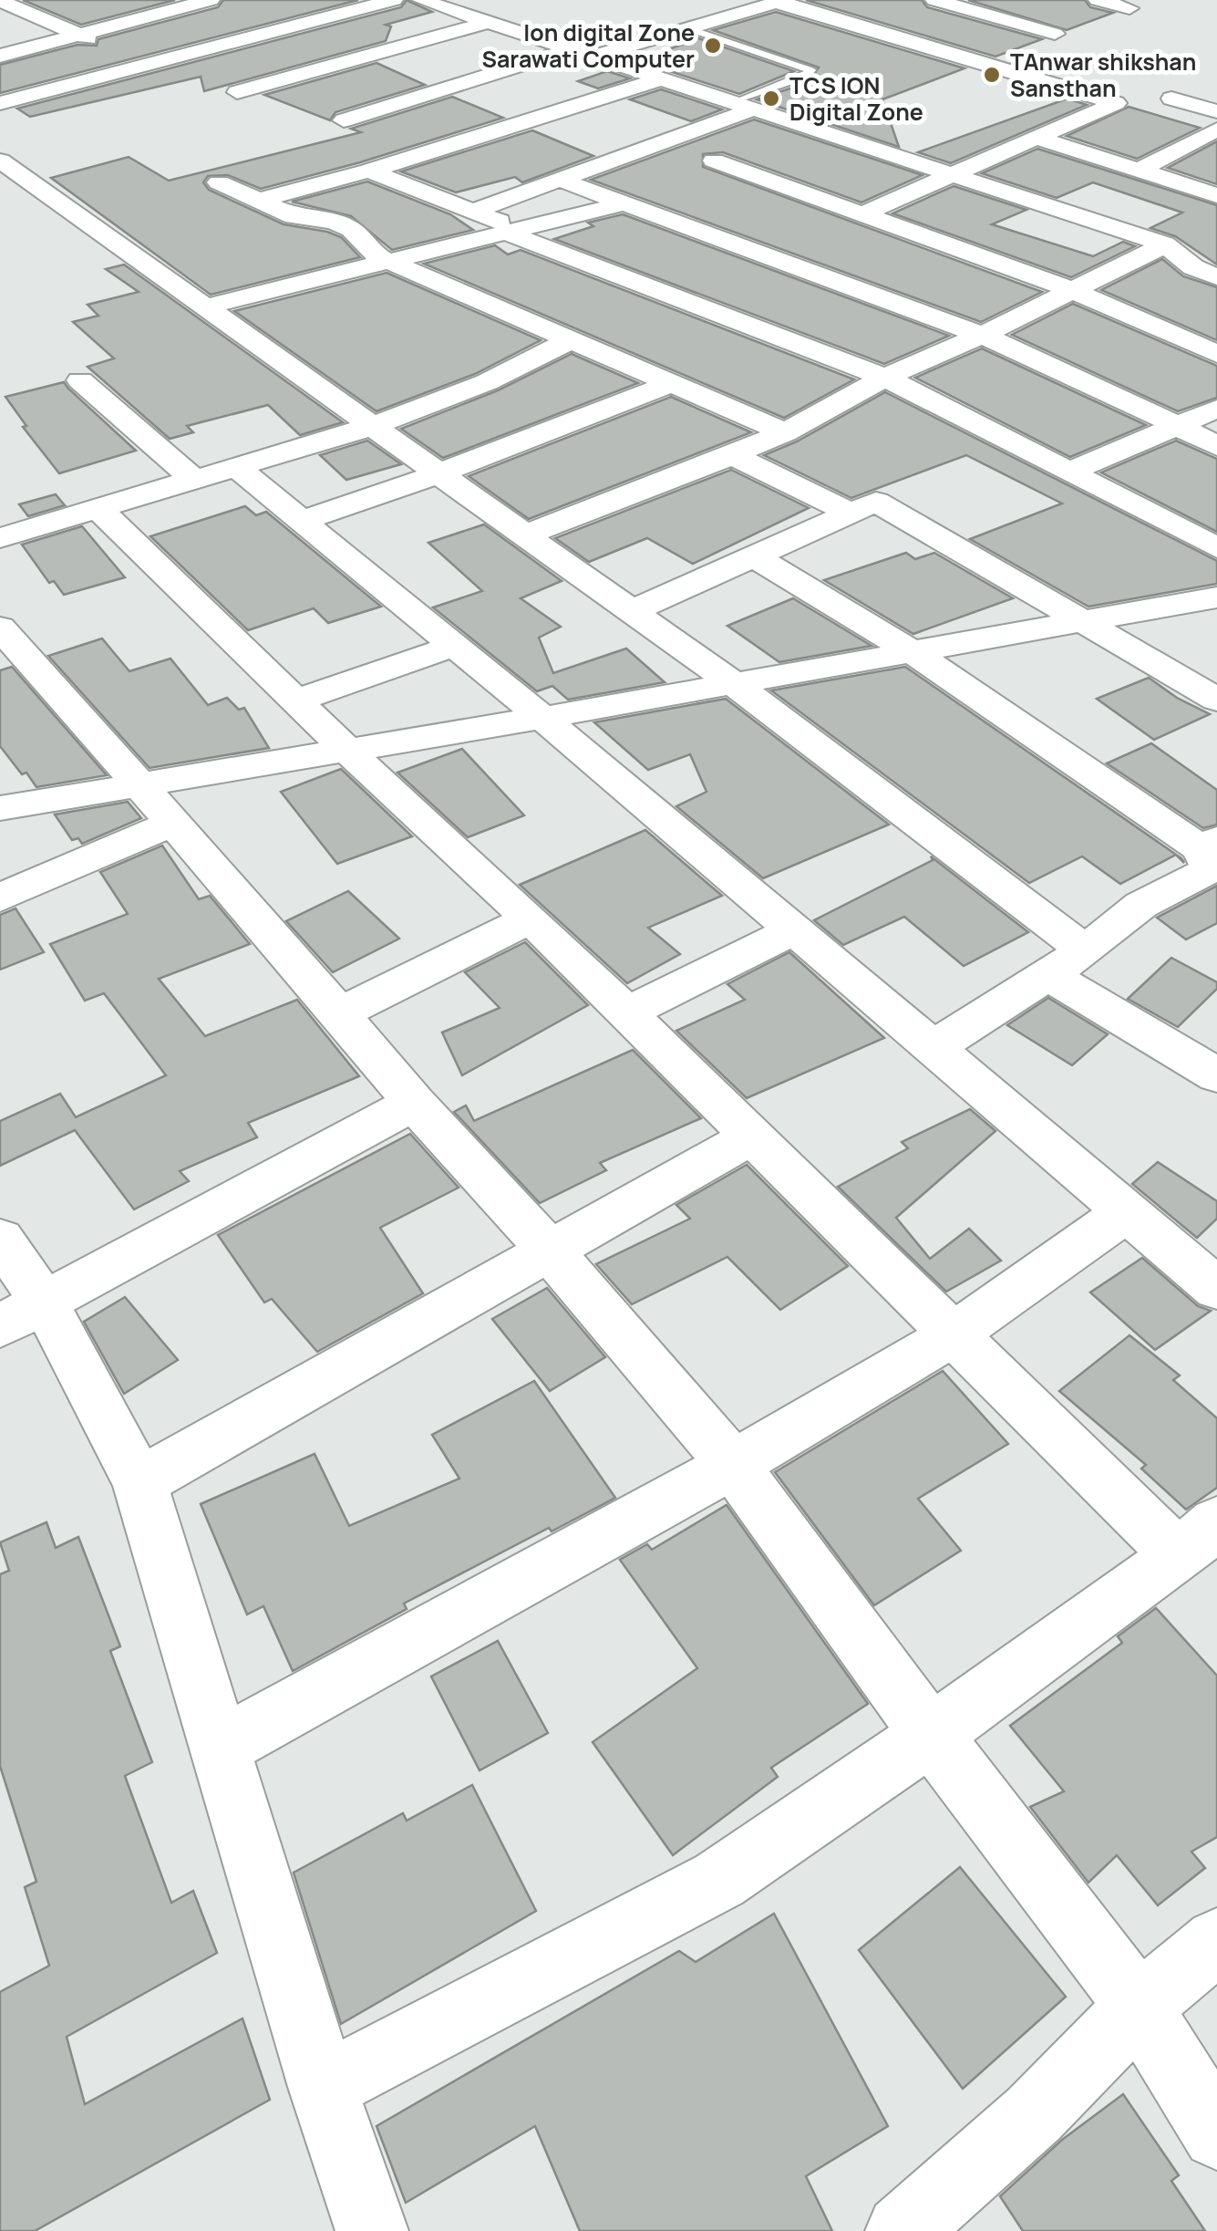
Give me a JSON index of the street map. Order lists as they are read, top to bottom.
{
  "places": ["Ion digital Zone Sarawati Computer", "TAnwar shikshan Sansthan", "TCS ION Digital Zone"]
}
